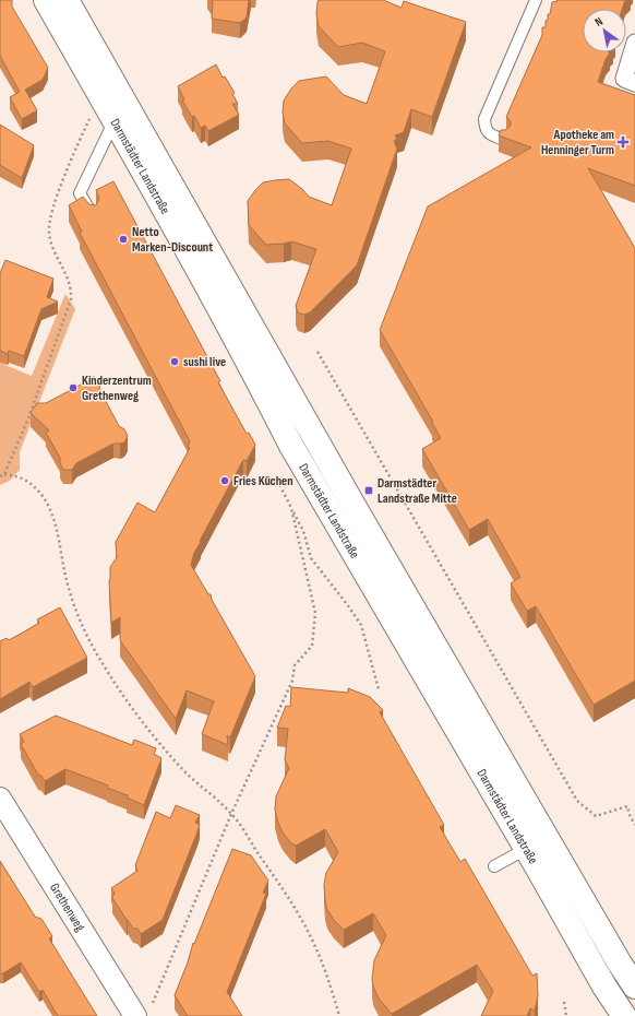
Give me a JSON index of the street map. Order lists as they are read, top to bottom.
{
  "streets": {
    "main road": ["Darmstädter Landstraße"],
    "street": ["Grethenweg"]
  },
  "places": {
    "health": ["Apotheke am Henninger Turm"],
    "other": [
      "Netto Marken-Discount",
      "sushi live",
      "Kinderzentrum Grethenweg",
      "Fries Küchen"
    ],
    "transit": ["Darmstädter Landstraße Mitte"]
  },
  "north": "top left"
}
